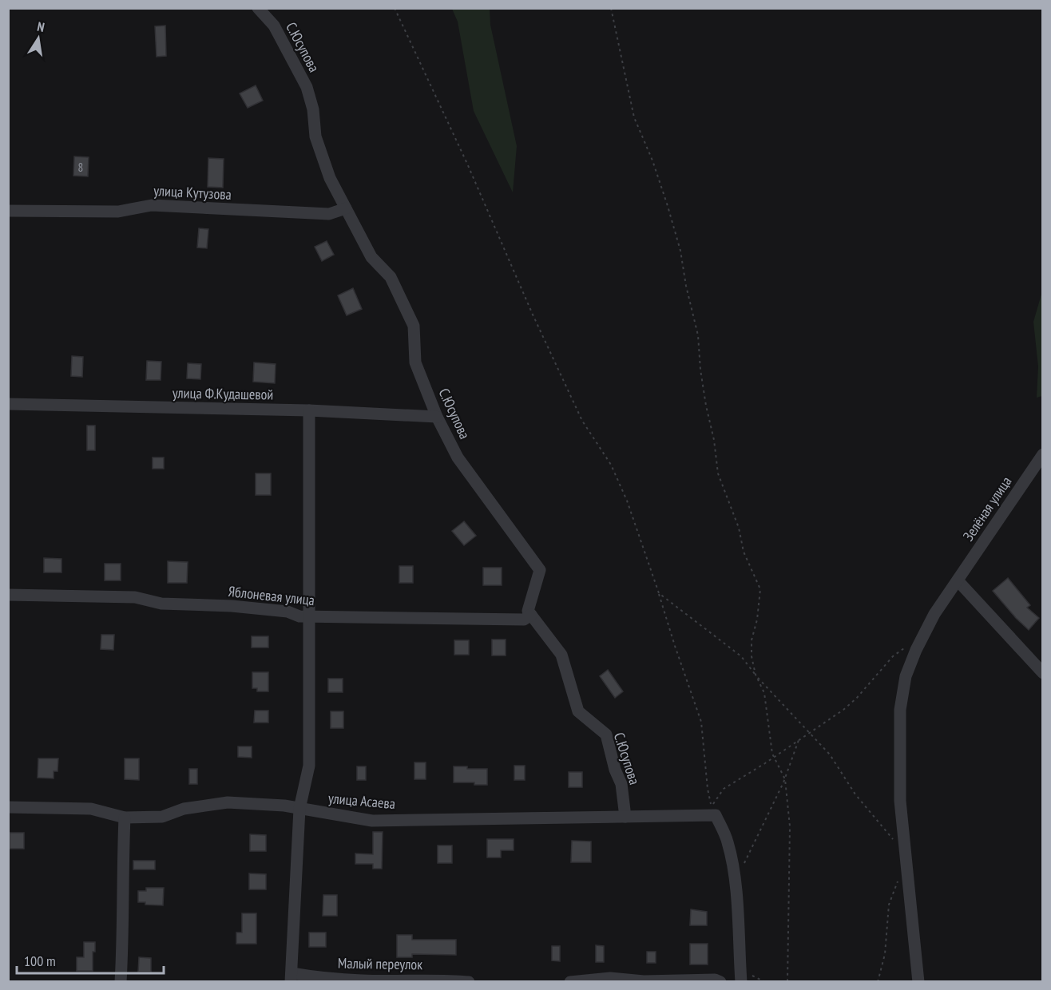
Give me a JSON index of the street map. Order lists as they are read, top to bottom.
{
  "streets": {
    "street": [
      "С.Юсупова",
      "улица Кутузова",
      "улица Ф.Кудашевой",
      "Зелёная улица",
      "Яблоневая улица",
      "улица Асаева",
      "Малый переулок"
    ]
  },
  "crossings": [
    ["С.Юсупова", "улица Кутузова"],
    ["С.Юсупова", "улица Ф.Кудашевой"],
    ["С.Юсупова", "Яблоневая улица"],
    ["С.Юсупова", "улица Асаева"]
  ],
  "house_numbers": ["8"],
  "scale_bar": "100 m",
  "north": "top"
}
